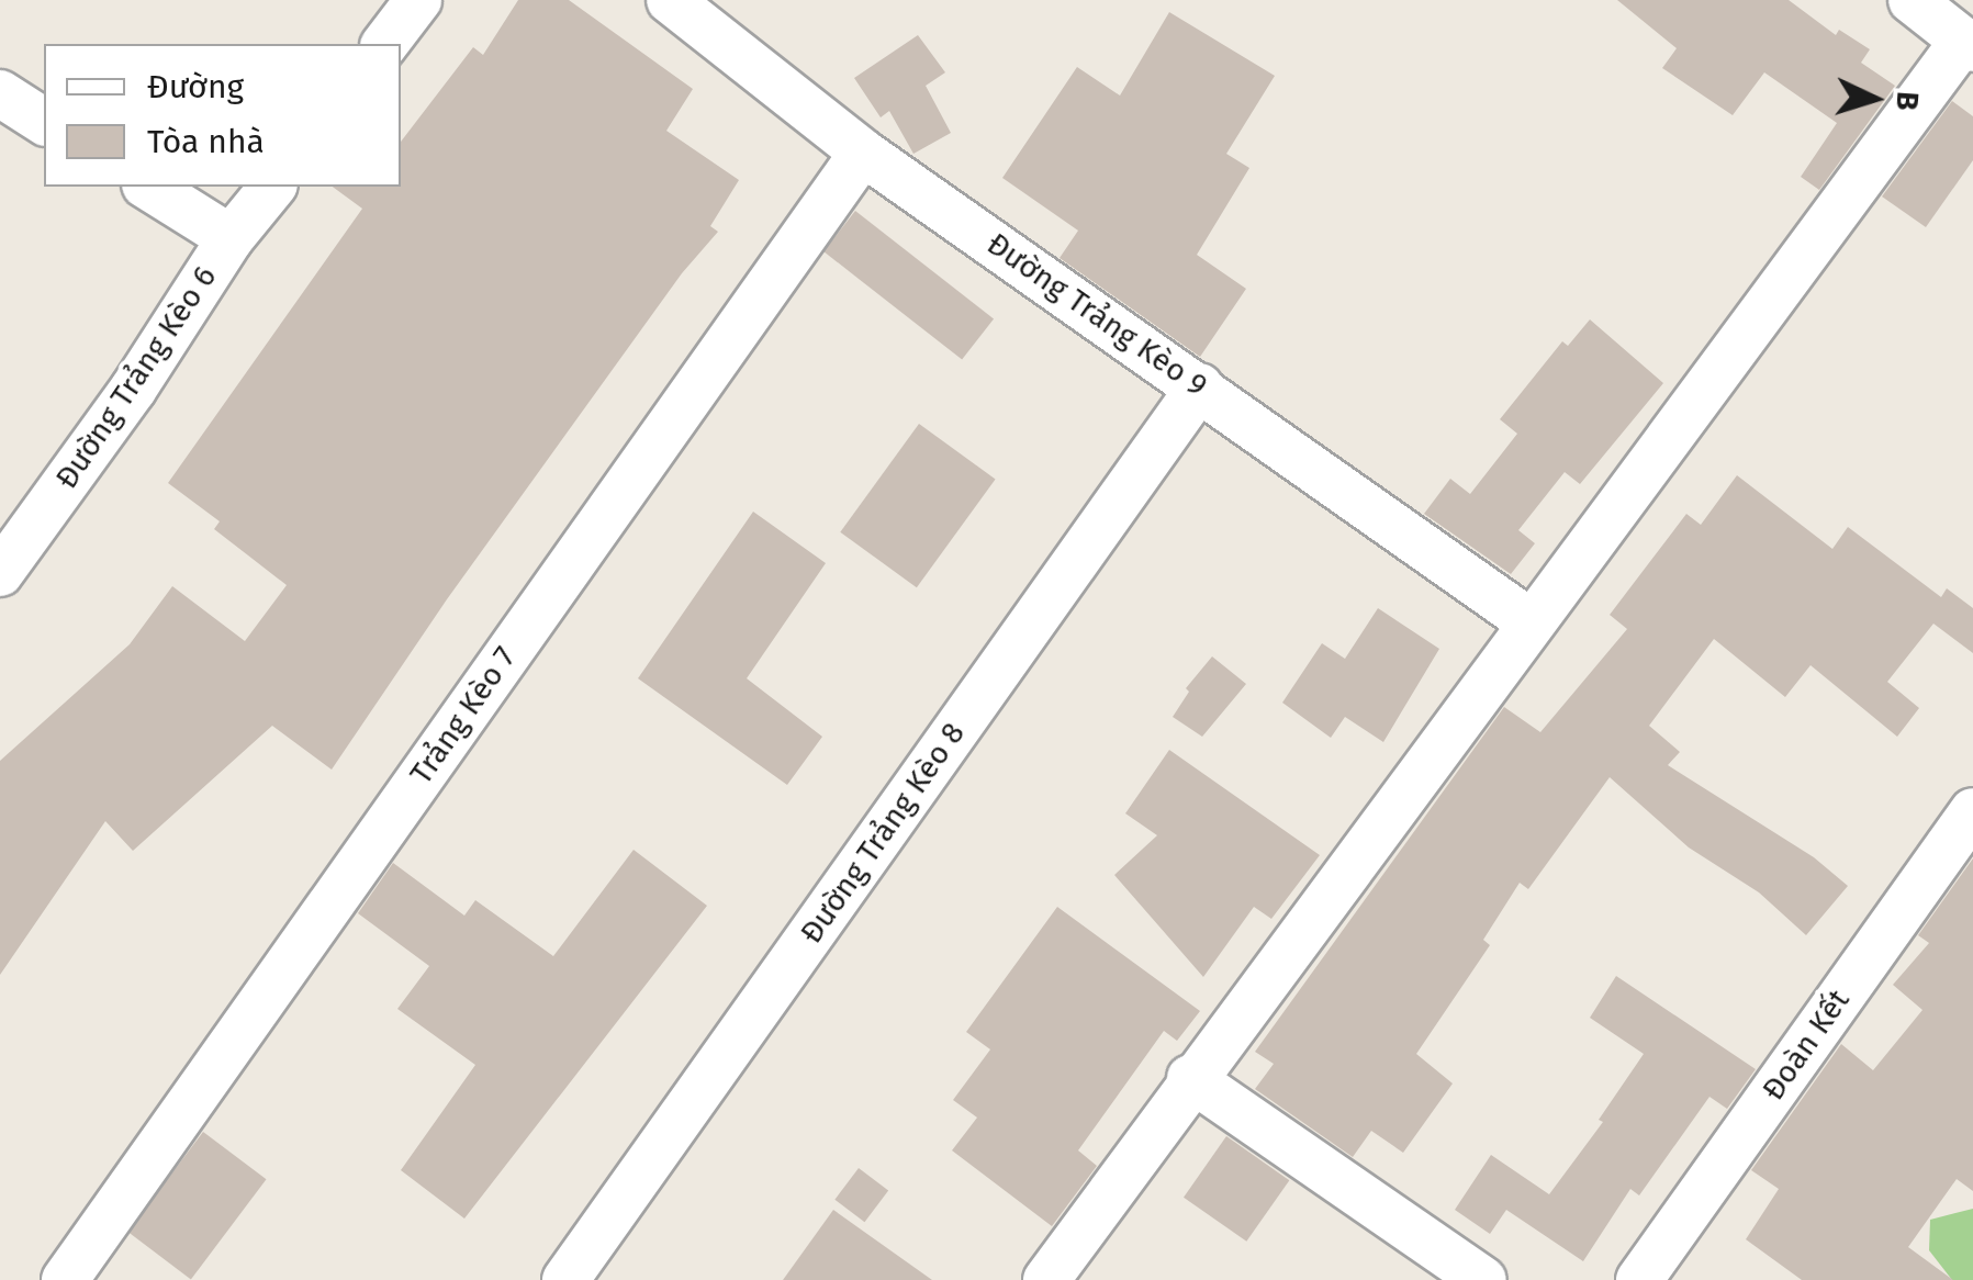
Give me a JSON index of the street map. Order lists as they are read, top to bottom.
{
  "streets": {
    "street": [
      "Đường Trảng Kèo 9",
      "Đường Trảng Kèo 6",
      "Trảng Kèo 7",
      "Đường Trảng Kèo 8",
      "Đoàn Kết"
    ]
  },
  "crossings": [
    ["Đường Trảng Kèo 9", "Trảng Kèo 7"],
    ["Đường Trảng Kèo 9", "Đường Trảng Kèo 8"]
  ],
  "legend": ["Đường", "Tòa nhà"],
  "north": "right"
}
